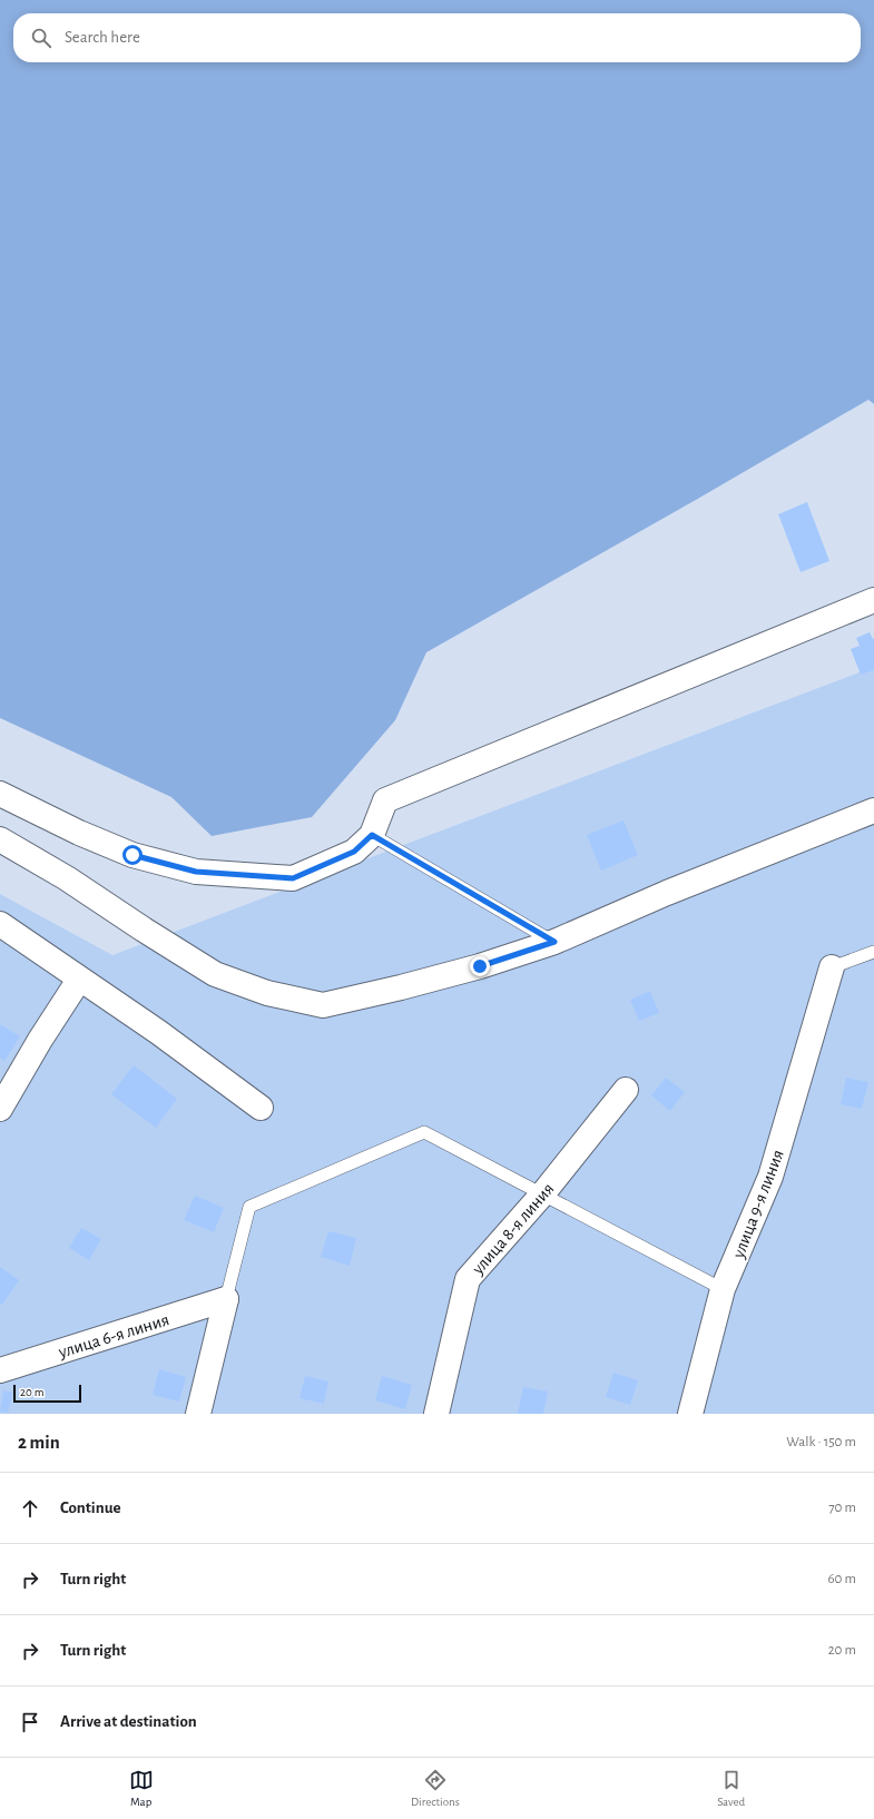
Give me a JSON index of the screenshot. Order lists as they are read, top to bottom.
{
  "streets": {
    "street": ["улица 9-я линия", "улица 8-я линия", "улица 6-я линия"]
  },
  "scale_bar": "20 m",
  "page": {
    "search": "Search here",
    "scale": "20 m",
    "heading": ["2 min", "Walk · 150 m"],
    "list": [
      ["Continue", "70 m"],
      ["Turn right", "60 m"],
      ["Turn right", "20 m"],
      "Arrive at destination"
    ],
    "nav": ["Map", "Directions", "Saved"]
  }
}
